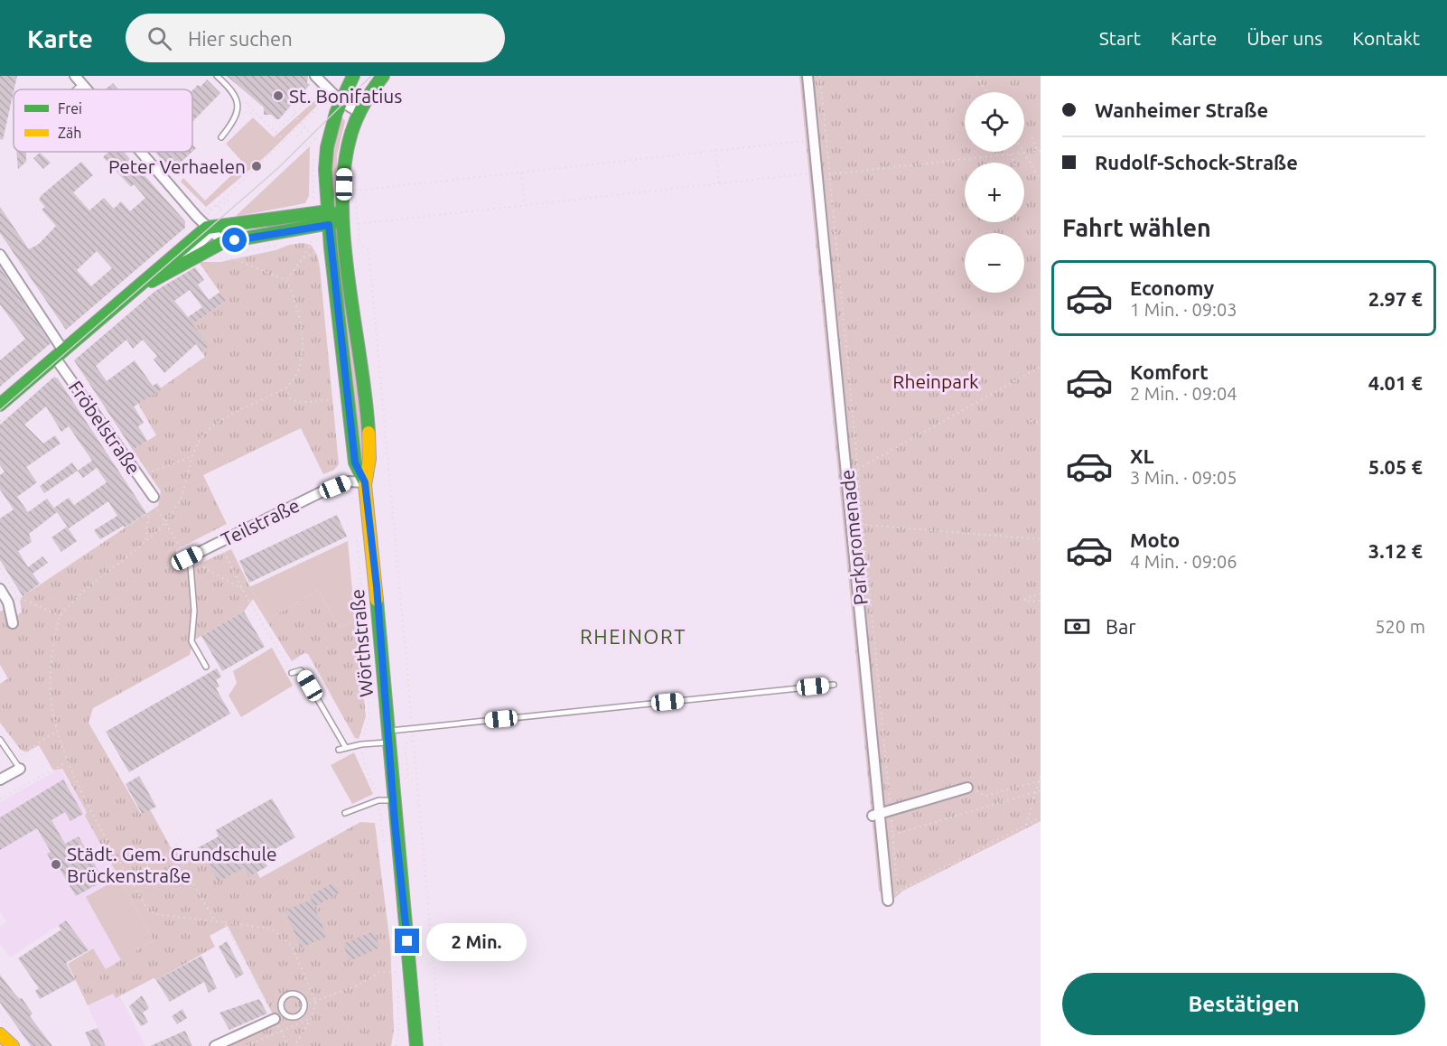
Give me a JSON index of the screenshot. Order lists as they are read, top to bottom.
{
  "streets": {
    "street": [
      "Fröbelstraße",
      "Teilstraße",
      "Parkpromenade",
      "Wörthstraße"
    ]
  },
  "crossings": [
    ["Teilstraße", "Wörthstraße"]
  ],
  "districts": ["RHEINORT"],
  "parks": ["Rheinpark"],
  "places": ["St. Bonifatius", "Peter Verhaelen", "Städt. Gem. Grundschule Brückenstraße"],
  "legend": ["Frei", "Zäh"],
  "page": {
    "header": "Karte",
    "search": "Hier suchen",
    "nav": [
      "Start",
      "Karte",
      "Über uns",
      "Kontakt"
    ],
    "banner": ["Wanheimer Straße", "Rudolf-Schock-Straße"],
    "map_buttons": ["+", "−"],
    "heading": "Fahrt wählen",
    "list": [
      {
        "name": "Economy",
        "note": "1 Min. · 09:03",
        "value": "2.97 €"
      },
      {
        "name": "Komfort",
        "note": "2 Min. · 09:04",
        "value": "4.01 €"
      },
      {
        "name": "XL",
        "note": "3 Min. · 09:05",
        "value": "5.05 €"
      },
      {
        "name": "Moto",
        "note": "4 Min. · 09:06",
        "value": "3.12 €"
      }
    ],
    "pay": ["Bar", "520 m"],
    "bubble": "2 Min.",
    "buttons": "Bestätigen"
  }
}
